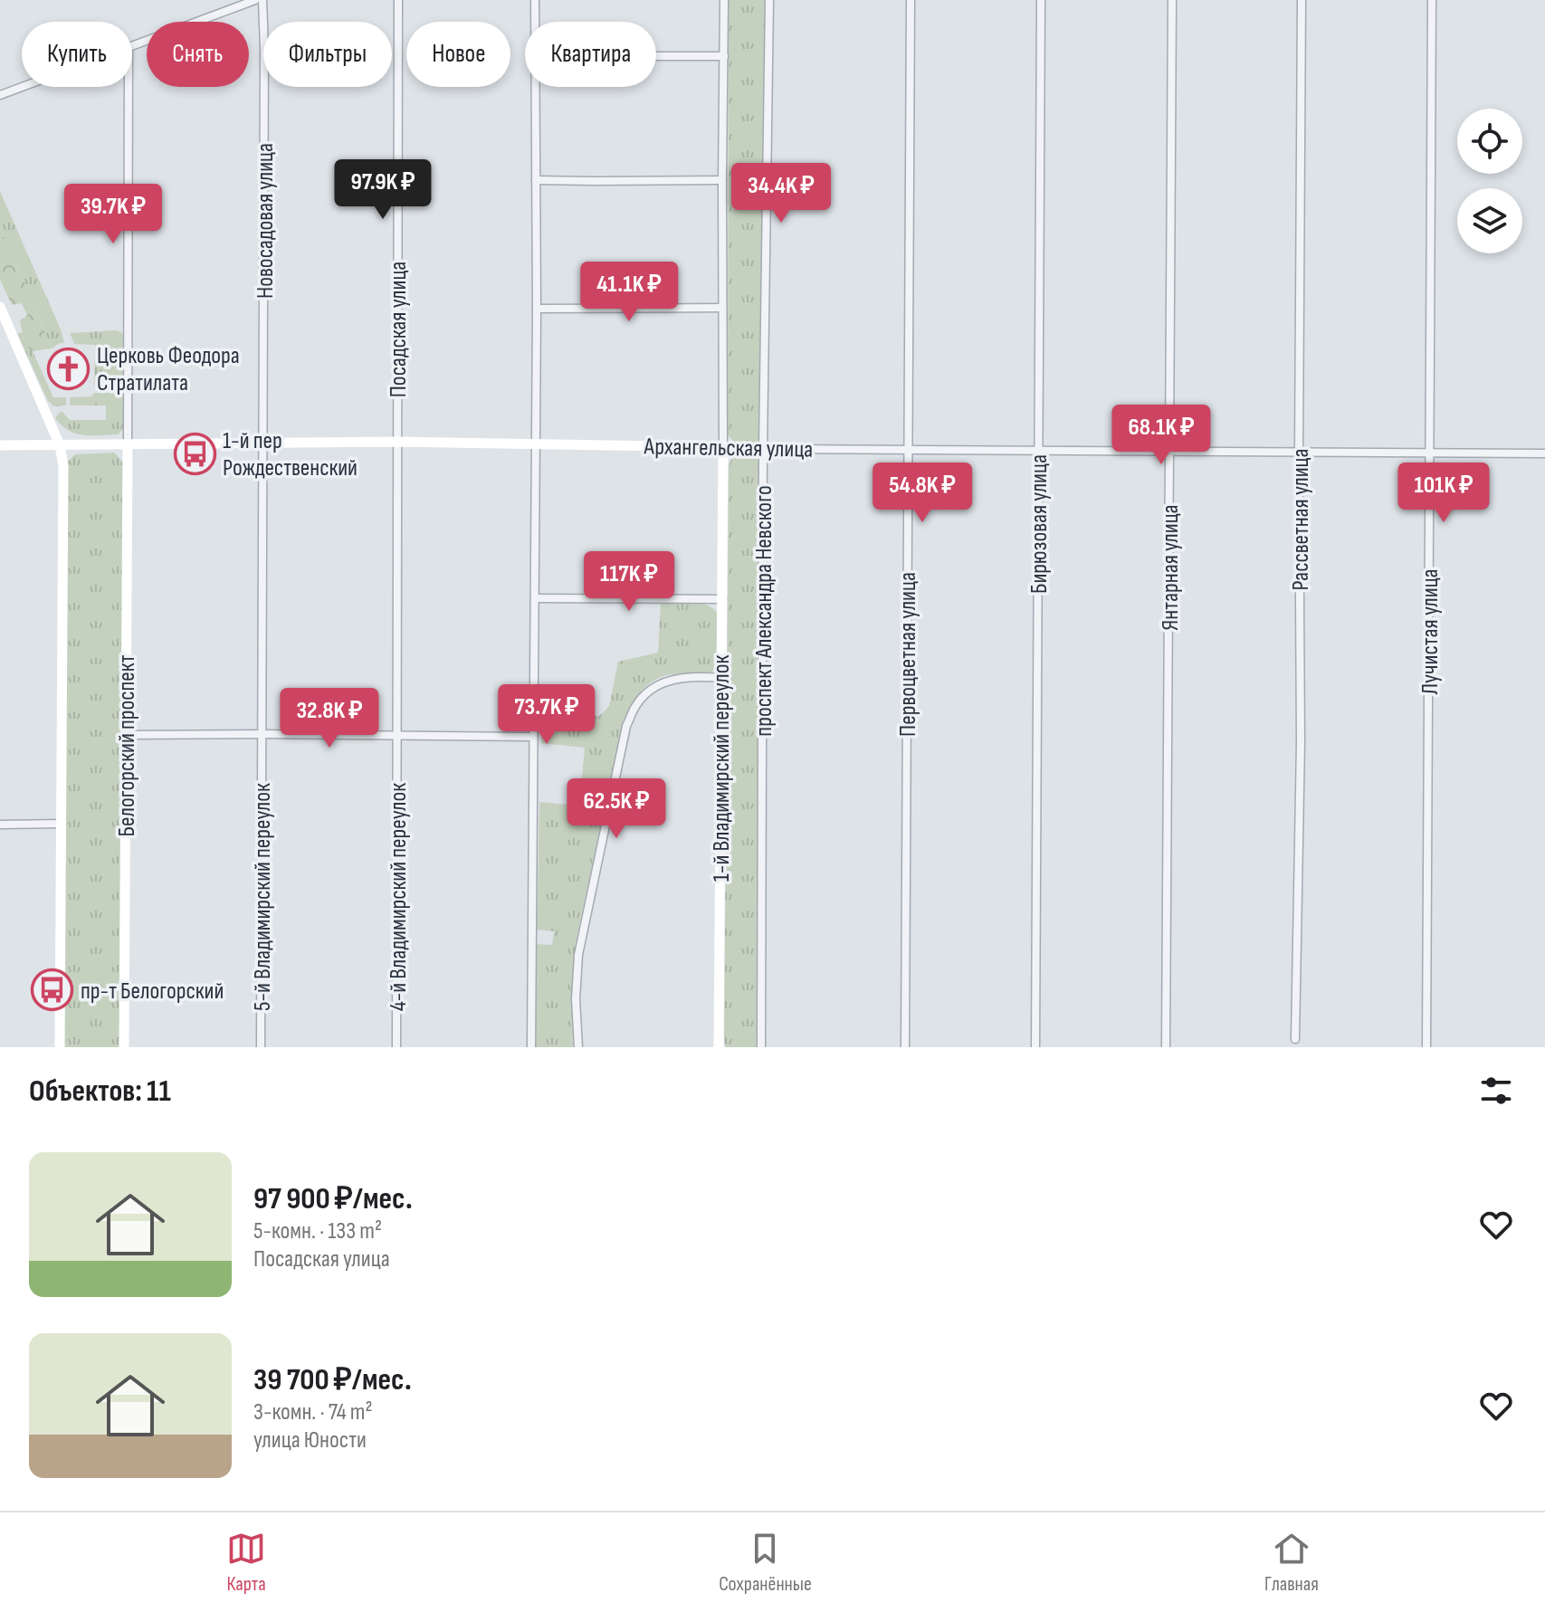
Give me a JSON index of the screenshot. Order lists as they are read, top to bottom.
{
  "streets": {
    "street": [
      "Новосадовая улица",
      "Посадская улица",
      "Архангельская улица",
      "Рассветная улица",
      "Бирюзовая улица",
      "Янтарная улица",
      "проспект Александра Невского",
      "Лучистая улица",
      "Первоцветная улица",
      "Белогорский проспект",
      "1-й Владимирский переулок",
      "5-й Владимирский переулок",
      "4-й Владимирский переулок"
    ]
  },
  "crossings": [
    ["Новосадовая улица", "Архангельская улица"],
    ["Новосадовая улица", "5-й Владимирский переулок"],
    ["Посадская улица", "Архангельская улица"],
    ["Посадская улица", "4-й Владимирский переулок"],
    ["Архангельская улица", "Рассветная улица"],
    ["Архангельская улица", "Бирюзовая улица"],
    ["Архангельская улица", "Янтарная улица"],
    ["Архангельская улица", "проспект Александра Невского"],
    ["Архангельская улица", "Лучистая улица"],
    ["Архангельская улица", "Первоцветная улица"],
    ["Архангельская улица", "Белогорский проспект"],
    ["Архангельская улица", "1-й Владимирский переулок"],
    ["Архангельская улица", "5-й Владимирский переулок"],
    ["Архангельская улица", "4-й Владимирский переулок"]
  ],
  "places": {
    "church": ["Церковь Феодора Стратилата"],
    "bus stop": ["1-й пер Рождественский", "пр-т Белогорский"]
  },
  "page": {
    "chip": [
      "Купить",
      "Снять",
      "Фильтры",
      "Новое",
      "Квартира"
    ],
    "price": [
      "97.9K ₽",
      "34.4K ₽",
      "39.7K ₽",
      "41.1K ₽",
      "68.1K ₽",
      "54.8K ₽",
      "101K ₽",
      "117K ₽",
      "73.7K ₽",
      "32.8K ₽",
      "62.5K ₽"
    ],
    "heading": "Объектов: 11",
    "list": [
      {
        "name": "97 900 ₽/мес.",
        "note": "5-комн. · 133 m² · Посадская улица"
      },
      {
        "name": "39 700 ₽/мес.",
        "note": "3-комн. · 74 m² · улица Юности"
      }
    ],
    "tabs": ["Карта", "Сохранённые", "Главная"]
  }
}
